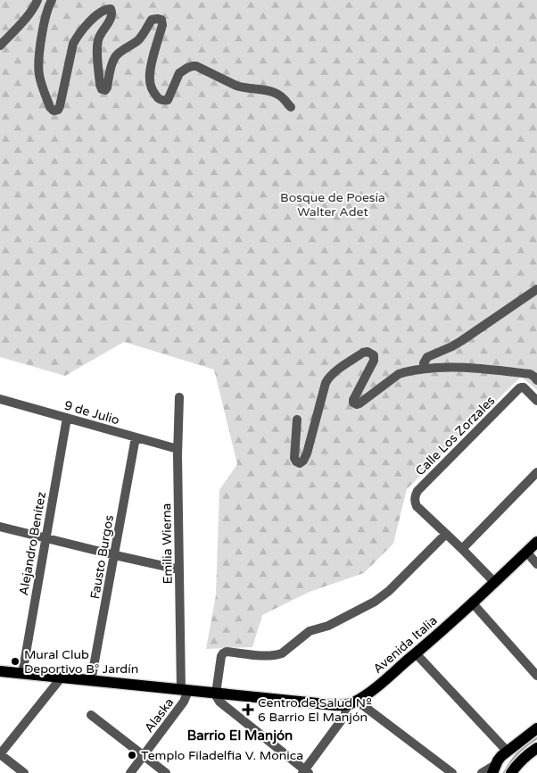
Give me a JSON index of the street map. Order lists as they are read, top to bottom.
{
  "streets": {
    "main road": ["Avenida Italia"],
    "street": [
      "9 de Julio",
      "Calle Los Zorzales",
      "Alejandro Benítez",
      "Emilia Wierna",
      "Fausto Burgos",
      "Alaska"
    ]
  },
  "crossings": [
    ["9 de Julio", "Alejandro Benítez"],
    ["9 de Julio", "Emilia Wierna"],
    ["9 de Julio", "Fausto Burgos"],
    ["Emilia Wierna", "Alaska"]
  ],
  "districts": ["Barrio El Manjón"],
  "parks": ["Bosque de Poesía Walter Adet"],
  "places": {
    "other": ["Mural Club Deportivo B° Jardín", "Templo Filadelfia V. Monica"],
    "health": ["Centro de Salud Nº 6 Barrio El Manjón"]
  }
}
